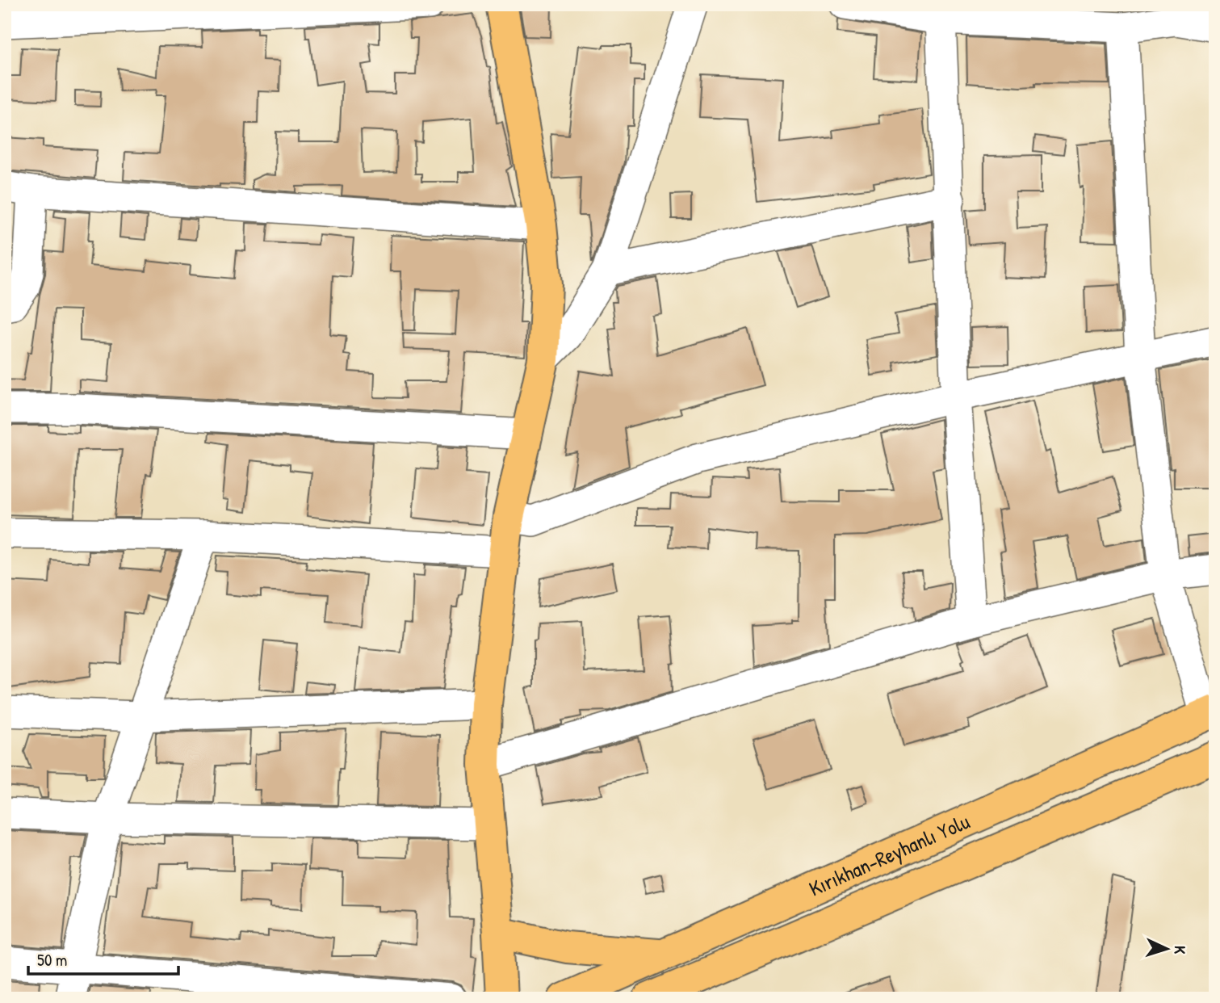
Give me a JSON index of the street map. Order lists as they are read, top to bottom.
{
  "streets": {
    "main road": ["Kırıkhan-Reyhanlı Yolu"]
  },
  "scale_bar": "50 m",
  "north": "right"
}
